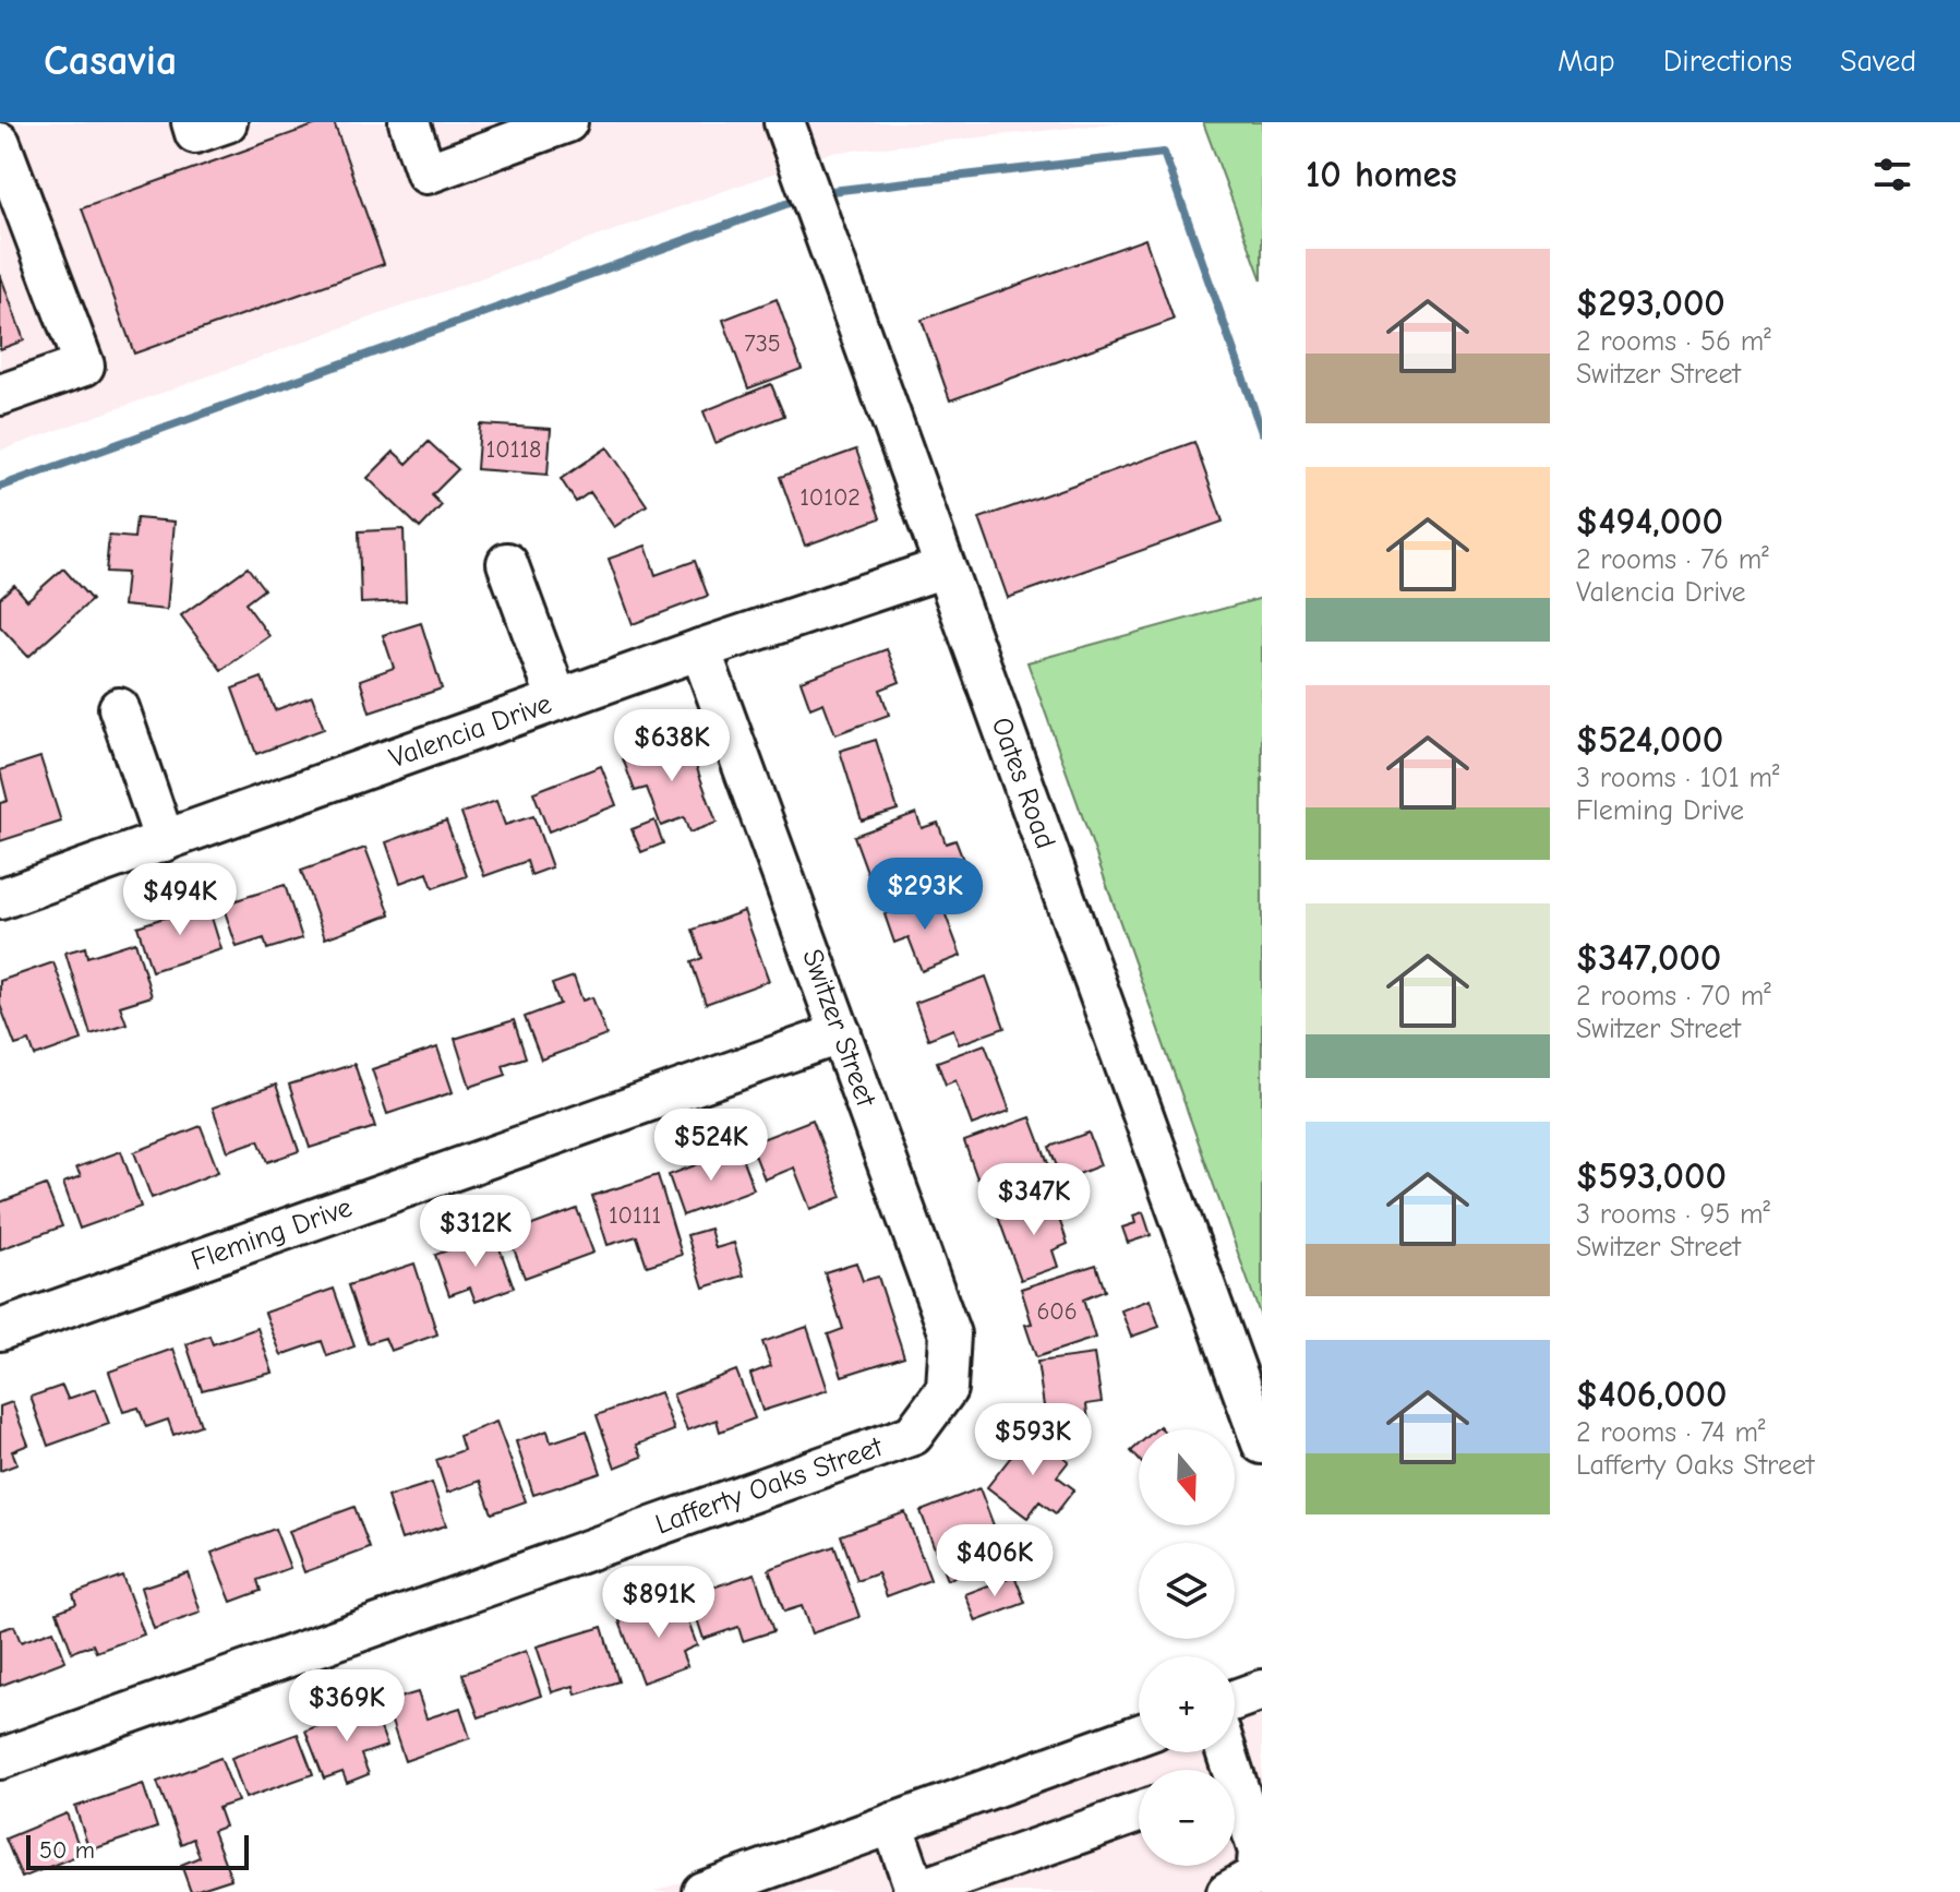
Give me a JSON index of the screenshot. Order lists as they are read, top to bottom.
{
  "streets": {
    "street": [
      "Valencia Drive",
      "Oates Road",
      "Switzer Street",
      "Fleming Drive",
      "Lafferty Oaks Street"
    ]
  },
  "crossings": [
    ["Valencia Drive", "Oates Road"],
    ["Valencia Drive", "Switzer Street"],
    ["Switzer Street", "Fleming Drive"],
    ["Switzer Street", "Lafferty Oaks Street"]
  ],
  "house_numbers": [
    "735",
    "10118",
    "10102",
    "10111",
    "606"
  ],
  "scale_bar": "50 m",
  "north": "bottom",
  "page": {
    "header": "Casavia",
    "nav": ["Map", "Directions", "Saved"],
    "heading": "10 homes",
    "list": [
      {
        "name": "$293,000",
        "note": "2 rooms · 56 m² · Switzer Street"
      },
      {
        "name": "$494,000",
        "note": "2 rooms · 76 m² · Valencia Drive"
      },
      {
        "name": "$524,000",
        "note": "3 rooms · 101 m² · Fleming Drive"
      },
      {
        "name": "$347,000",
        "note": "2 rooms · 70 m² · Switzer Street"
      },
      {
        "name": "$593,000",
        "note": "3 rooms · 95 m² · Switzer Street"
      },
      {
        "name": "$406,000",
        "note": "2 rooms · 74 m² · Lafferty Oaks Street"
      }
    ],
    "price": [
      "$638K",
      "$293K",
      "$494K",
      "$524K",
      "$347K",
      "$312K",
      "$593K",
      "$406K",
      "$891K",
      "$369K"
    ],
    "map_buttons": ["+", "−"],
    "scale": "50 m"
  }
}
